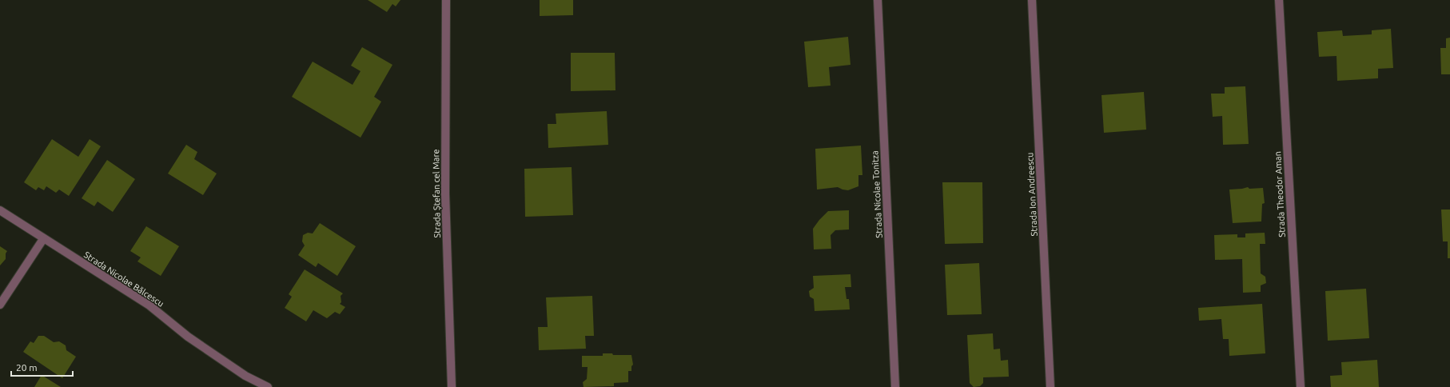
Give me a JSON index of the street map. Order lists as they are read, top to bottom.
{
  "streets": {
    "street": [
      "Strada Ștefan cel Mare",
      "Strada Nicolae Tonitza",
      "Strada Ion Andreescu",
      "Strada Theodor Aman",
      "Strada Nicolae Bălcescu"
    ]
  },
  "scale_bar": "20 m"
}
